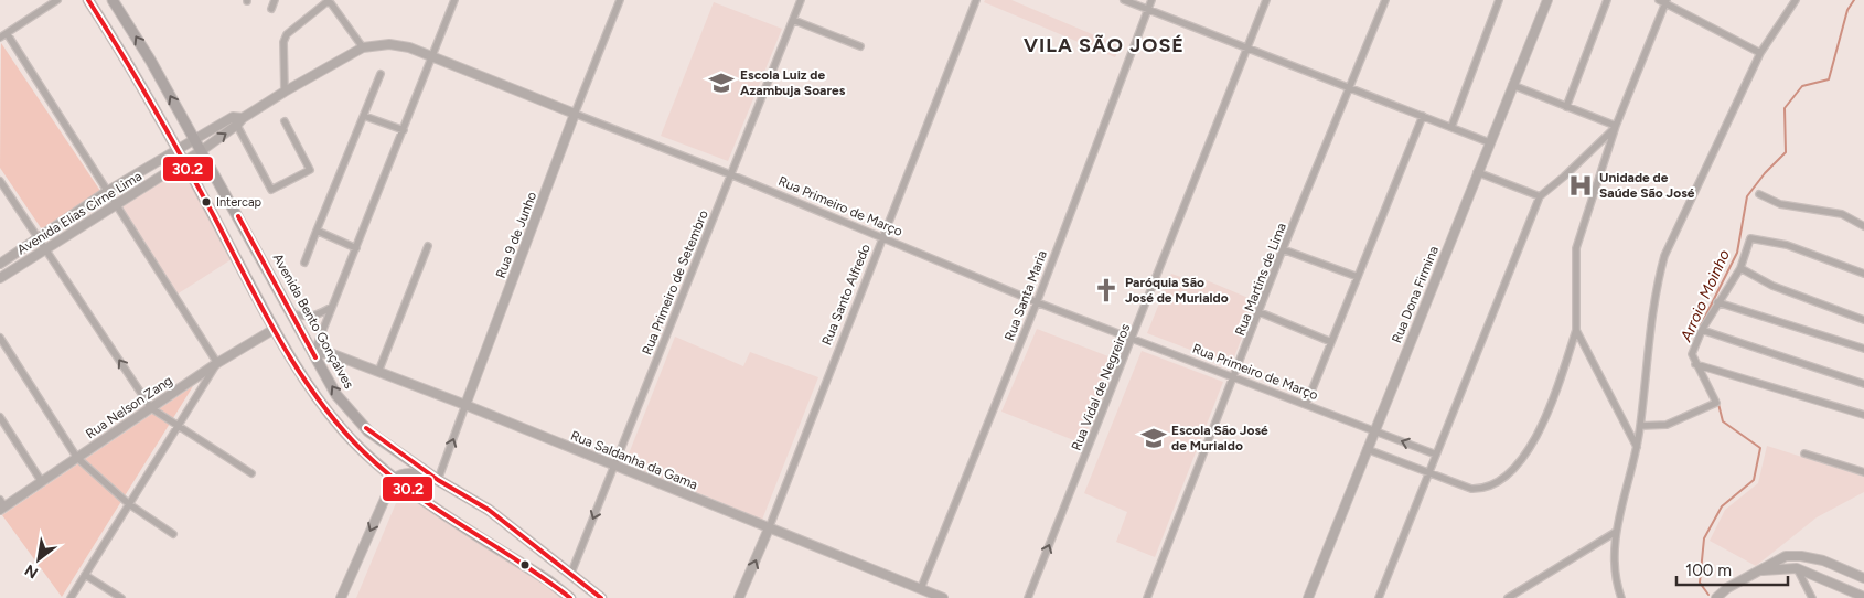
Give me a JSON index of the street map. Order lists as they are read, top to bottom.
{
  "streets": {
    "main road": ["Avenida Bento Gonçalves"],
    "street": [
      "Rua Primeiro de Março",
      "Avenida Elias Cirne Lima",
      "Rua 9 de Junho",
      "Rua Martins de Lima",
      "Rua Primeiro de Setembro",
      "Rua Santo Alfredo",
      "Rua Dona Firmina",
      "Rua Santa Maria",
      "Rua Vidal de Negreiros",
      "Rua Nelson Zang",
      "Rua Saldanha da Gama"
    ]
  },
  "crossings": [
    ["Rua Primeiro de Março", "Avenida Elias Cirne Lima"],
    ["Rua Primeiro de Março", "Rua 9 de Junho"],
    ["Rua Primeiro de Março", "Rua Martins de Lima"],
    ["Rua Primeiro de Março", "Rua Primeiro de Setembro"],
    ["Rua Primeiro de Março", "Rua Santo Alfredo"],
    ["Rua Primeiro de Março", "Rua Dona Firmina"],
    ["Rua Primeiro de Março", "Rua Santa Maria"],
    ["Rua Primeiro de Março", "Avenida Bento Gonçalves"],
    ["Rua Primeiro de Março", "Rua Vidal de Negreiros"],
    ["Avenida Elias Cirne Lima", "Avenida Bento Gonçalves"],
    ["Rua 9 de Junho", "Avenida Bento Gonçalves"],
    ["Rua 9 de Junho", "Rua Saldanha da Gama"],
    ["Rua Primeiro de Setembro", "Avenida Bento Gonçalves"],
    ["Rua Primeiro de Setembro", "Rua Saldanha da Gama"],
    ["Rua Santo Alfredo", "Rua Saldanha da Gama"],
    ["Rua Santa Maria", "Rua Saldanha da Gama"],
    ["Avenida Bento Gonçalves", "Rua Saldanha da Gama"]
  ],
  "one_way": ["Rua Vidal de Negreiros"],
  "districts": ["VILA SÃO JOSÉ"],
  "water": ["Arroio Moinho"],
  "places": {
    "school or university": ["Escola Luiz de Azambuja Soares", "Escola São José de Murialdo"],
    "hospital": ["Unidade de Saúde São José"],
    "other": ["Intercap"],
    "church": ["Paróquia São José de Murialdo"]
  },
  "lines": ["transit line 30.2"],
  "scale_bar": "100 m",
  "north": "bottom left"
}
